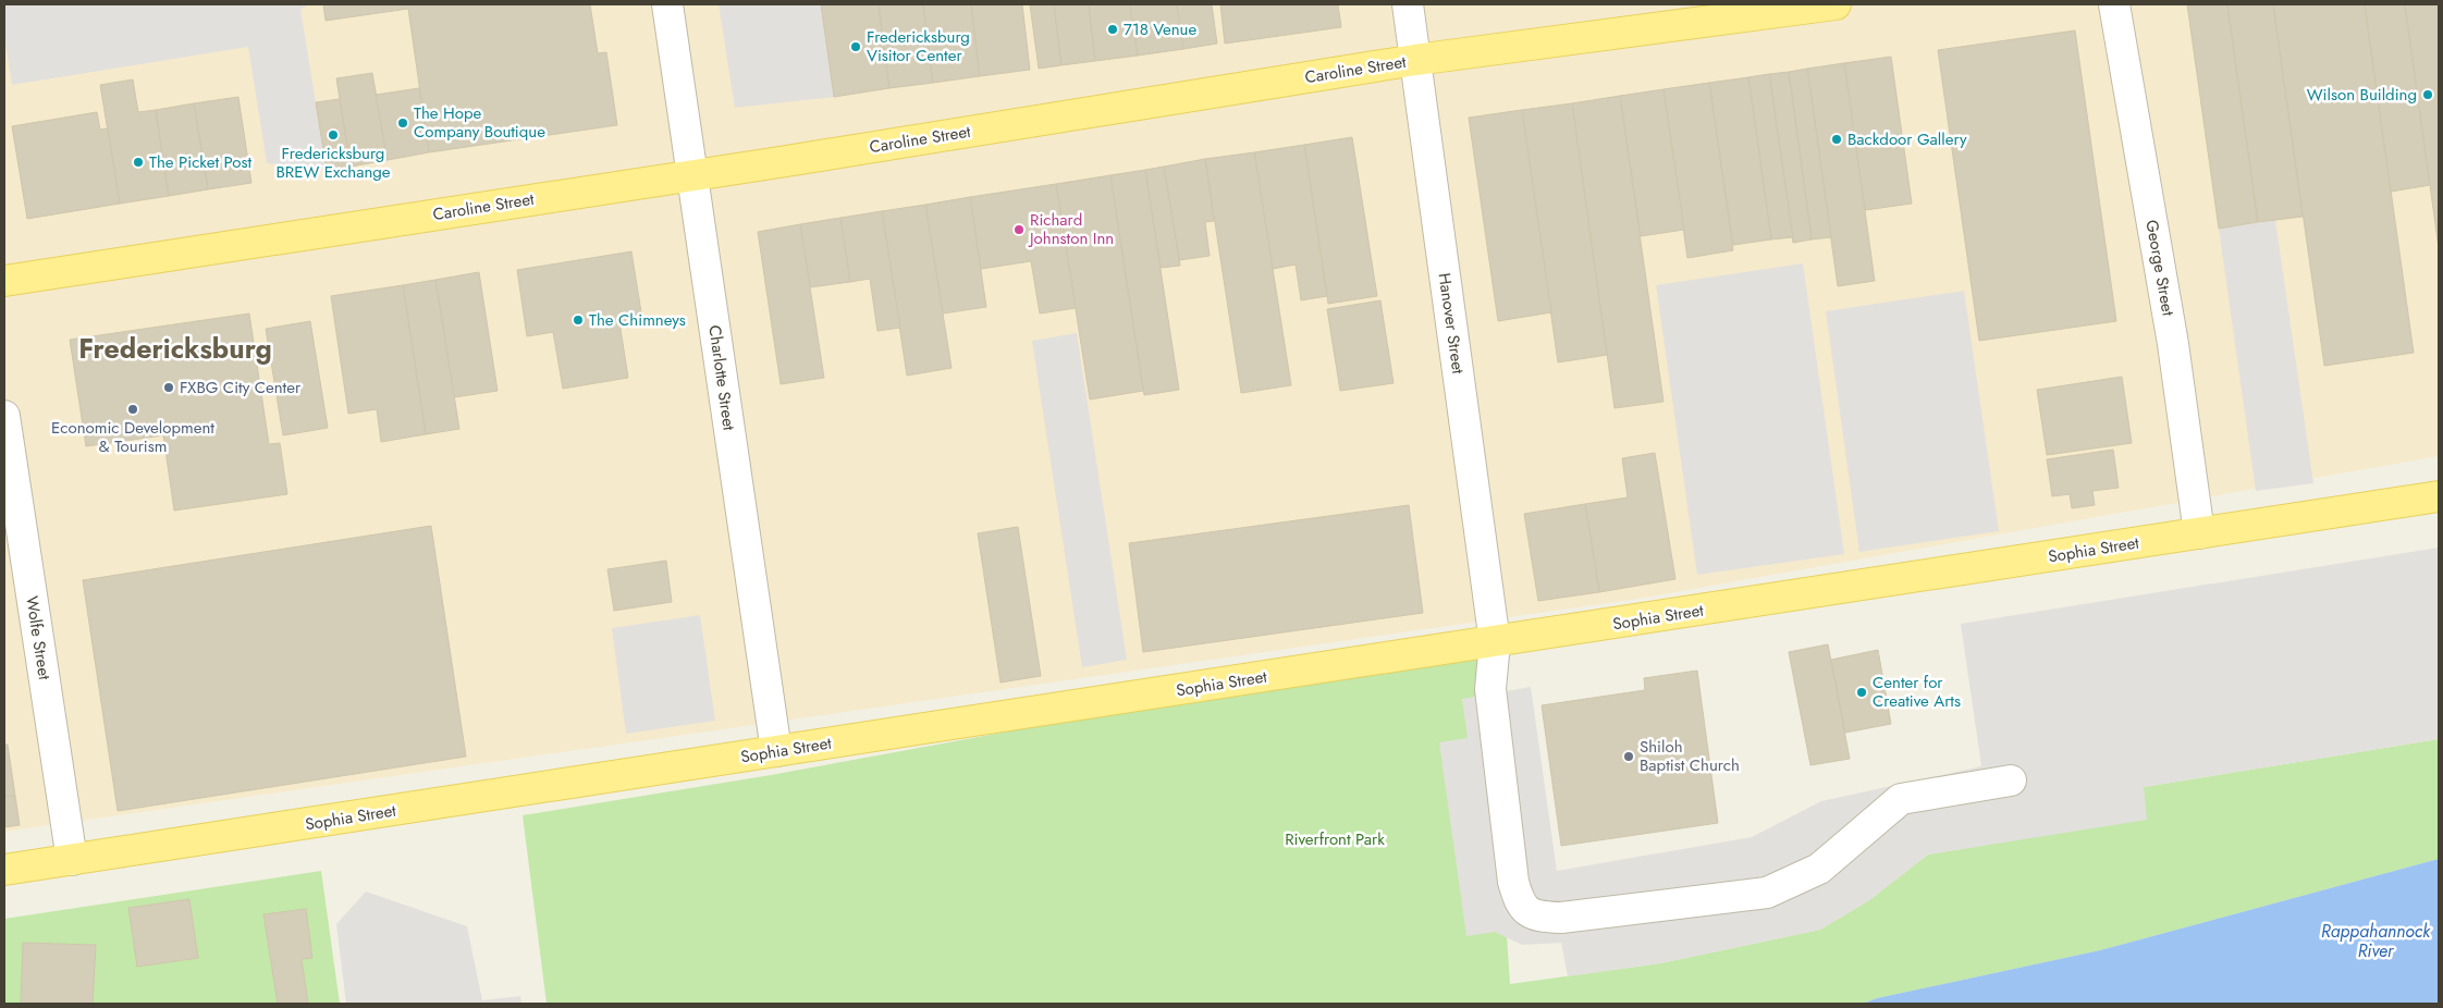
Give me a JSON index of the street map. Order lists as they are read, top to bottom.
{
  "streets": {
    "main road": ["Caroline Street", "Sophia Street"],
    "street": [
      "George Street",
      "Hanover Street",
      "Charlotte Street",
      "Wolfe Street"
    ]
  },
  "crossings": [
    ["Caroline Street", "Hanover Street"],
    ["Caroline Street", "Charlotte Street"],
    ["George Street", "Sophia Street"],
    ["Hanover Street", "Sophia Street"],
    ["Charlotte Street", "Sophia Street"],
    ["Sophia Street", "Wolfe Street"]
  ],
  "districts": ["Fredericksburg"],
  "water": ["Rappahannock River"],
  "parks": ["Riverfront Park"],
  "places": [
    "718 Venue",
    "Fredericksburg Visitor Center",
    "Wilson Building",
    "The Hope Company Boutique",
    "Fredericksburg BREW Exchange",
    "Backdoor Gallery",
    "The Picket Post",
    "Richard Johnston Inn",
    "The Chimneys",
    "FXBG City Center",
    "Economic Development & Tourism",
    "Center for Creative Arts",
    "Shiloh Baptist Church"
  ]
}
